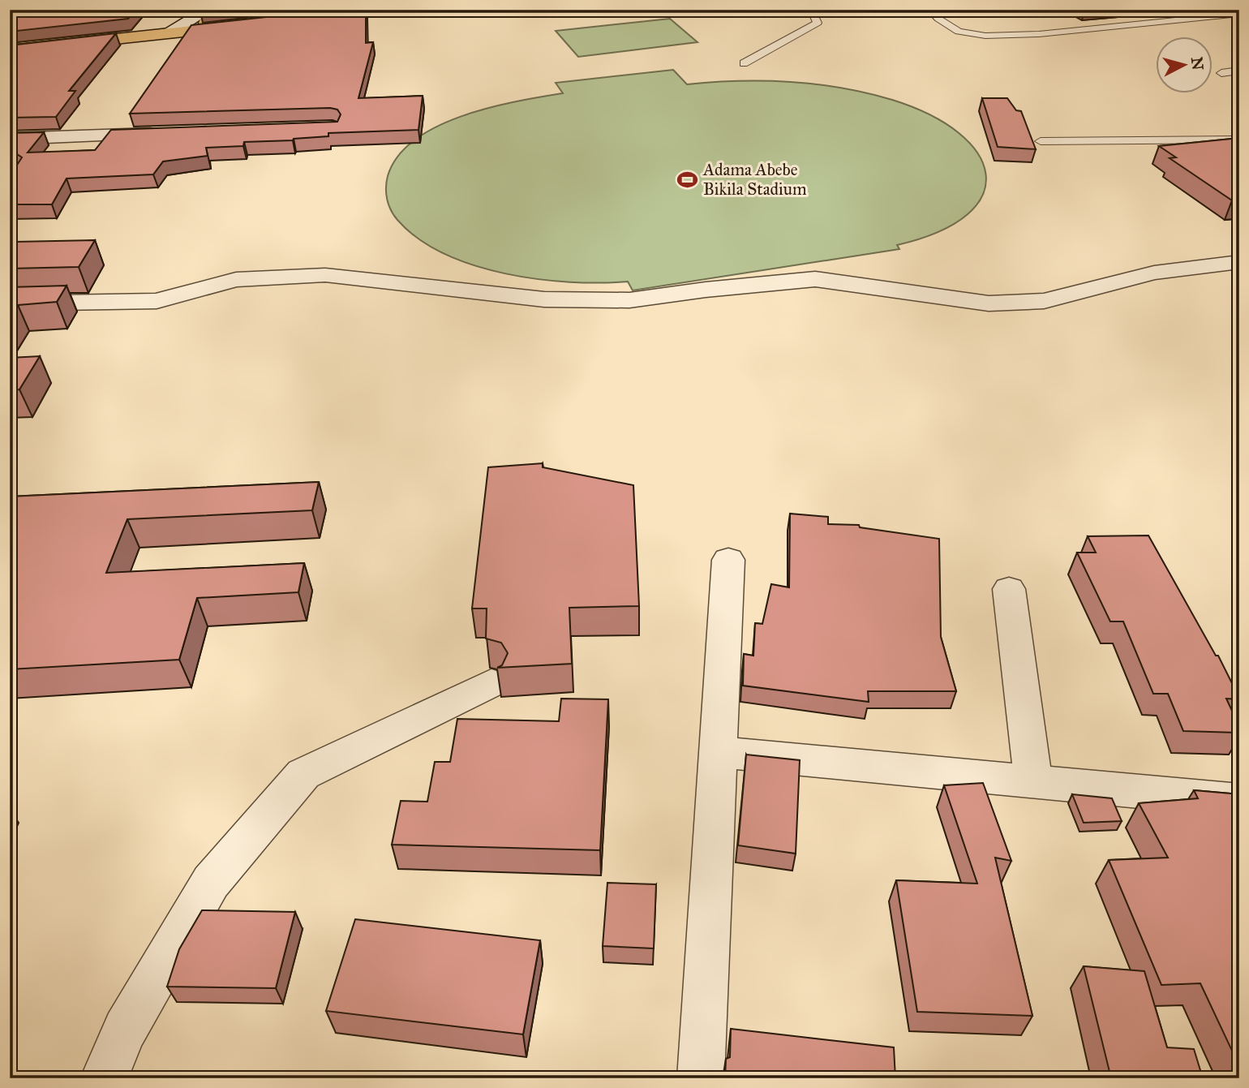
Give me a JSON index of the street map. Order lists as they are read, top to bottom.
{
  "places": {
    "sports": ["Adama Abebe Bikila Stadium"]
  },
  "north": "right"
}
